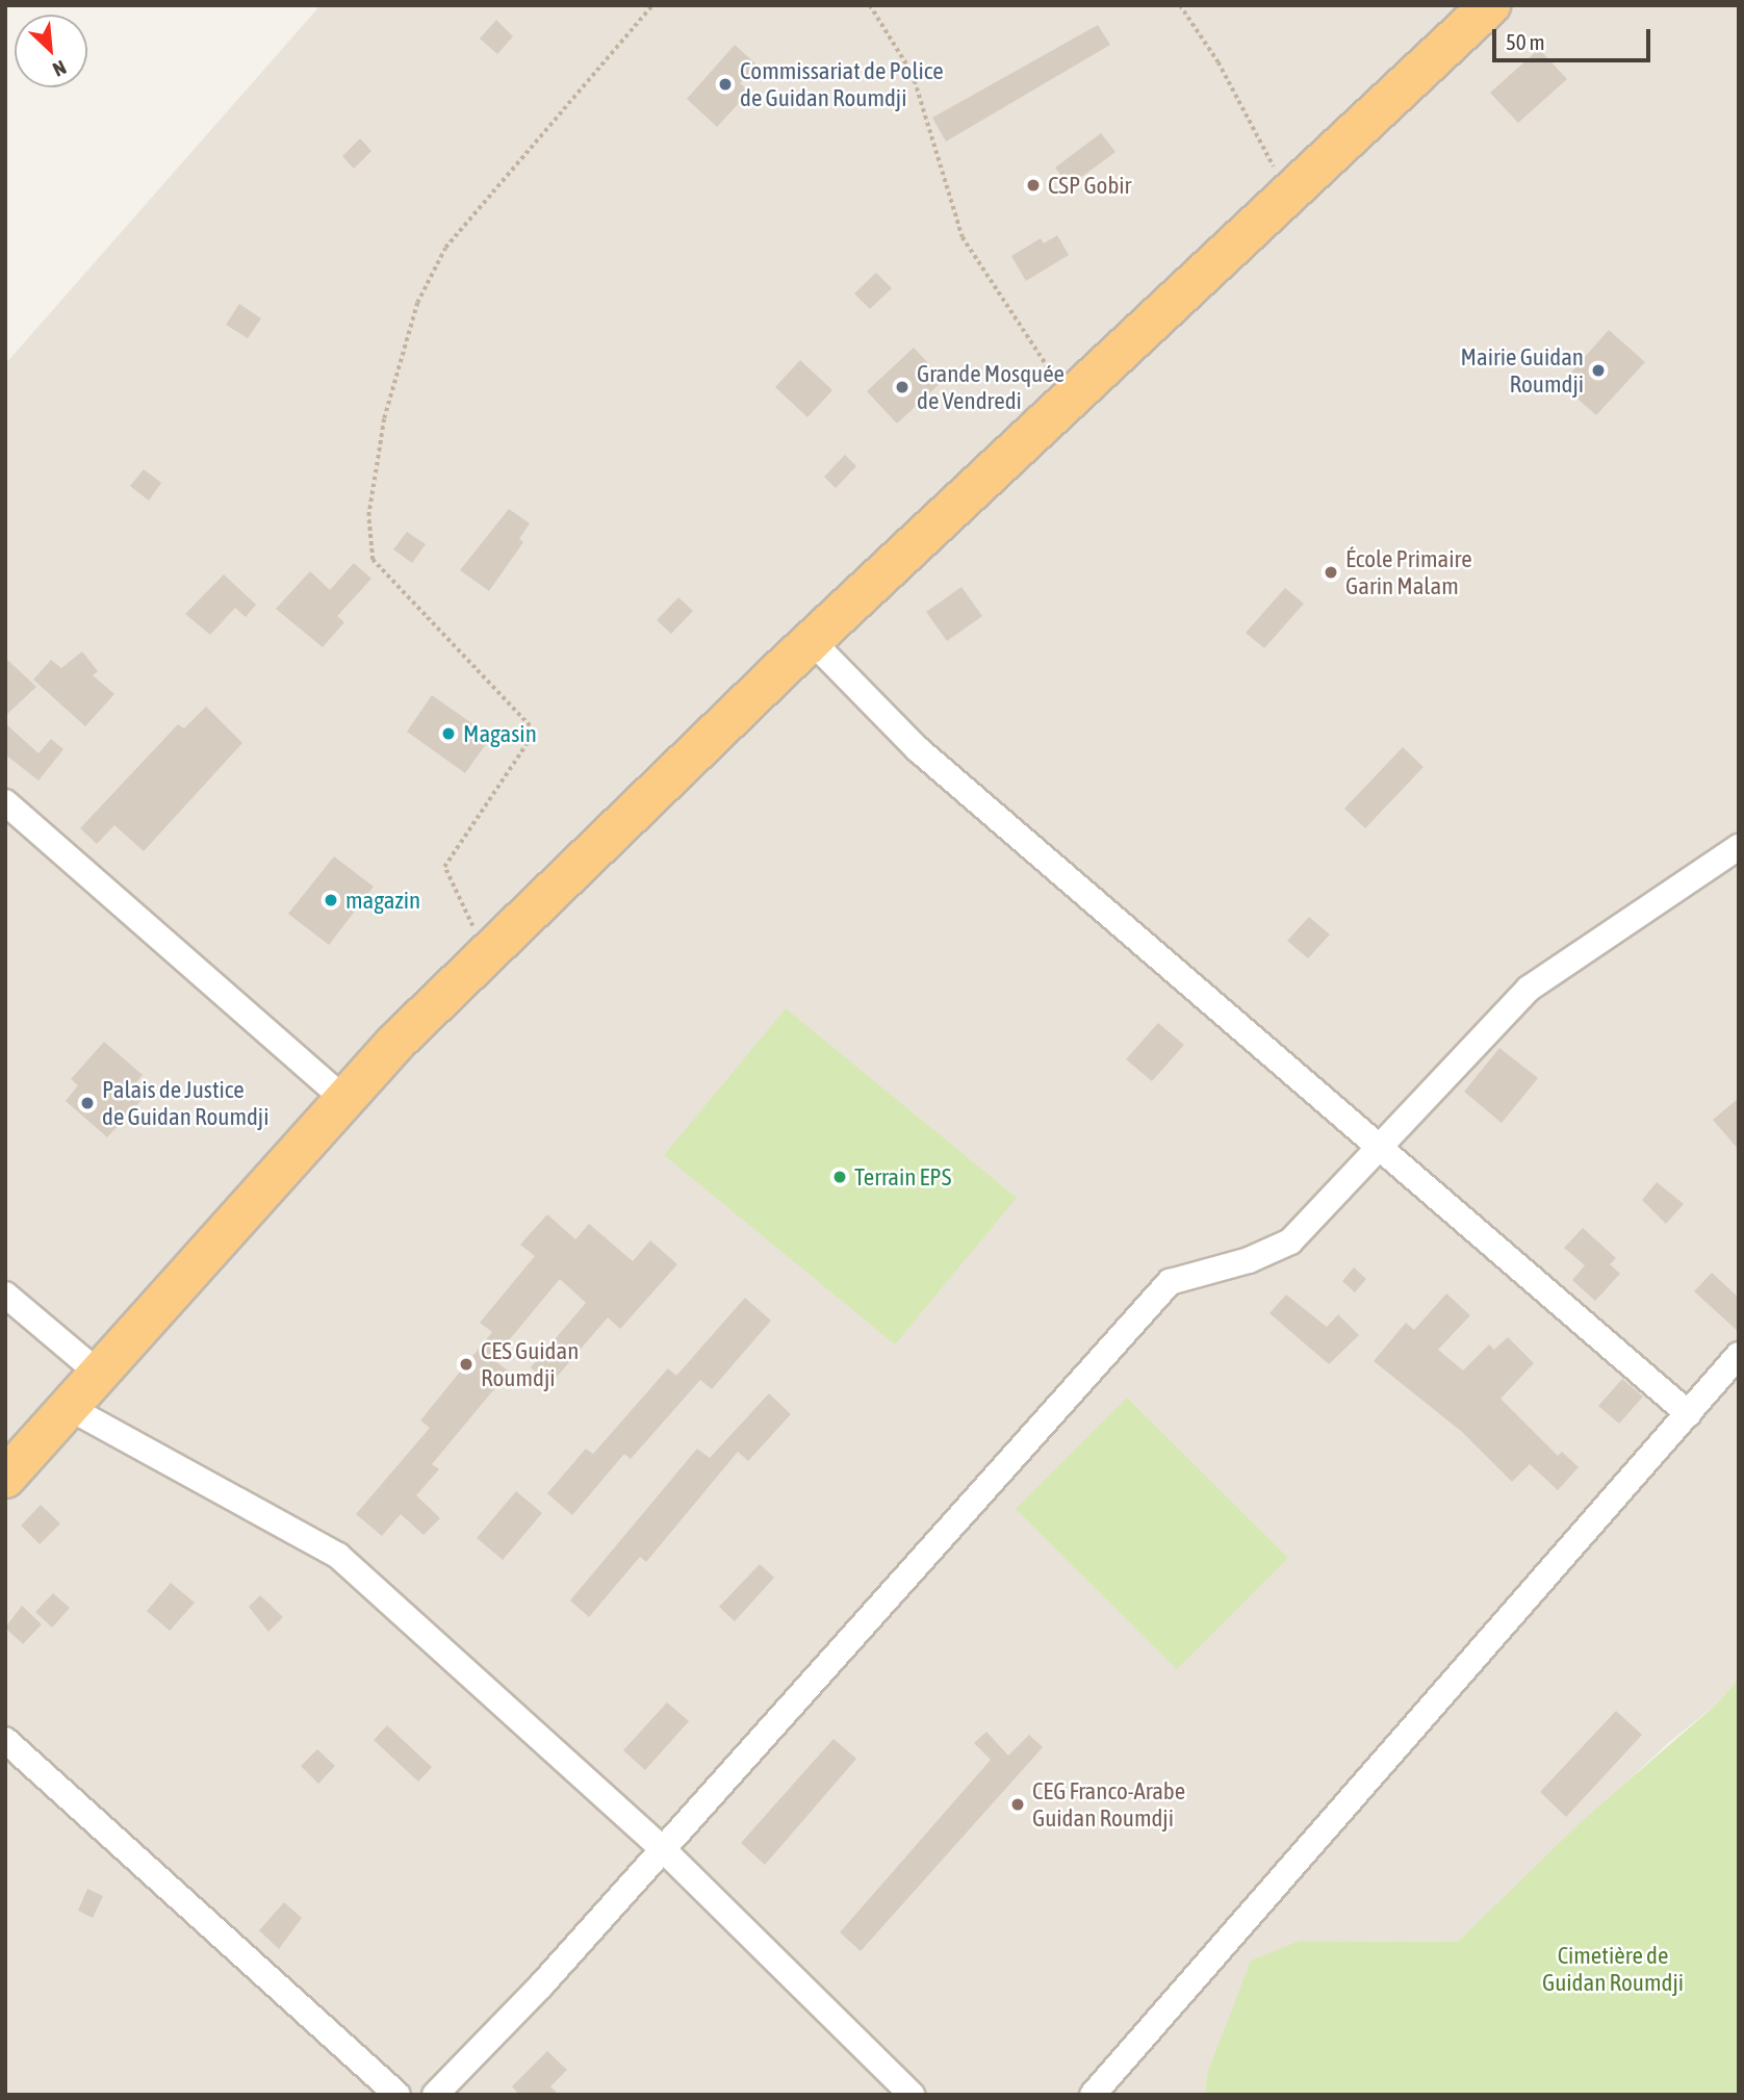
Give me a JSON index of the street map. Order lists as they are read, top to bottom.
{
  "parks": ["Cimetière de Guidan Roumdji"],
  "places": [
    "Commissariat de Police de Guidan Roumdji",
    "CSP Gobir",
    "Mairie Guidan Roumdji",
    "Grande Mosquée de Vendredi",
    "École Primaire Garin Malam",
    "Magasin",
    "magazin",
    "Palais de Justice de Guidan Roumdji",
    "Terrain EPS",
    "CES Guidan Roumdji",
    "CEG Franco-Arabe Guidan Roumdji"
  ],
  "scale_bar": "50 m",
  "north": "bottom right"
}
